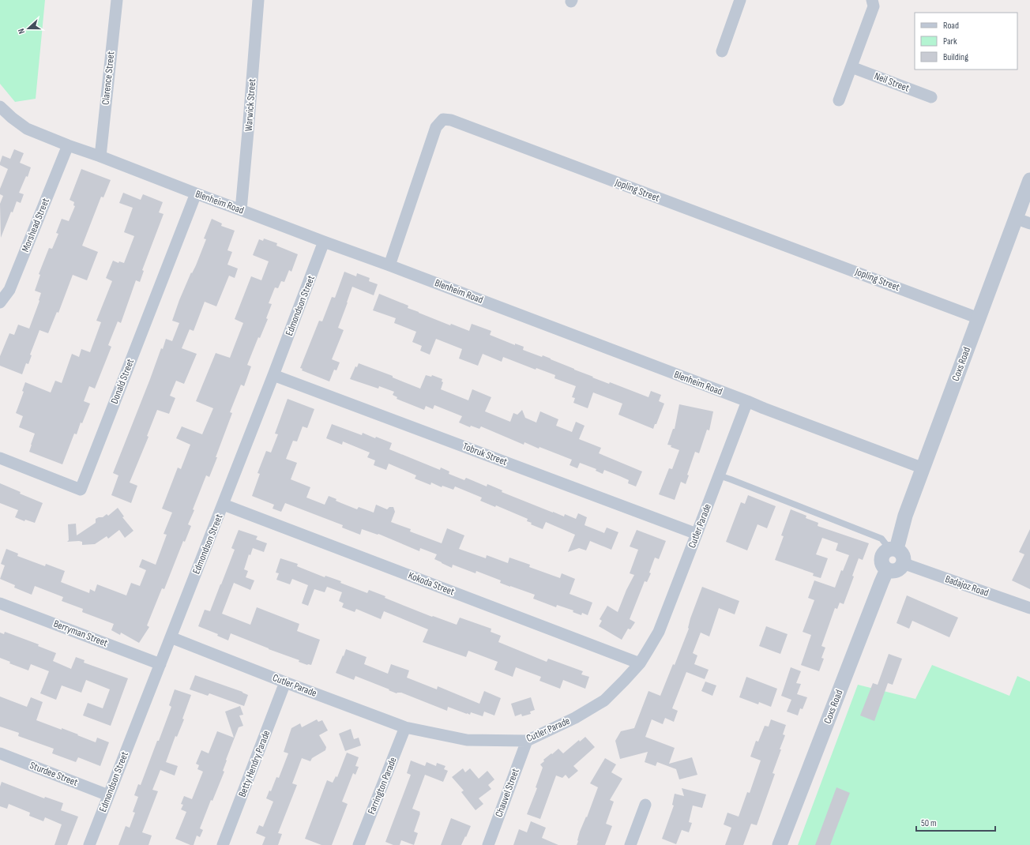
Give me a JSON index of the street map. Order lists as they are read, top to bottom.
{
  "streets": {
    "street": [
      "Clarence Street",
      "Neil Street",
      "Warwick Street",
      "Jopling Street",
      "Blenheim Road",
      "Morshead Street",
      "Edmondson Street",
      "Coxs Road",
      "Donald Street",
      "Tobruk Street",
      "Cutler Parade",
      "Kokoda Street",
      "Badajoz Road",
      "Berryman Street",
      "Betty Hendry Parade",
      "Sturdee Street",
      "Farrington Parade",
      "Chauvel Street"
    ]
  },
  "crossings": [
    ["Clarence Street", "Blenheim Road"],
    ["Warwick Street", "Blenheim Road"],
    ["Jopling Street", "Blenheim Road"],
    ["Jopling Street", "Coxs Road"],
    ["Blenheim Road", "Morshead Street"],
    ["Blenheim Road", "Edmondson Street"],
    ["Blenheim Road", "Coxs Road"],
    ["Blenheim Road", "Donald Street"],
    ["Blenheim Road", "Cutler Parade"],
    ["Edmondson Street", "Tobruk Street"],
    ["Edmondson Street", "Cutler Parade"],
    ["Edmondson Street", "Kokoda Street"],
    ["Edmondson Street", "Berryman Street"],
    ["Edmondson Street", "Sturdee Street"],
    ["Coxs Road", "Badajoz Road"],
    ["Tobruk Street", "Cutler Parade"],
    ["Cutler Parade", "Kokoda Street"],
    ["Cutler Parade", "Betty Hendry Parade"],
    ["Cutler Parade", "Farrington Parade"],
    ["Cutler Parade", "Chauvel Street"]
  ],
  "legend": ["Road", "Park", "Building"],
  "scale_bar": "50 m",
  "north": "left"
}
